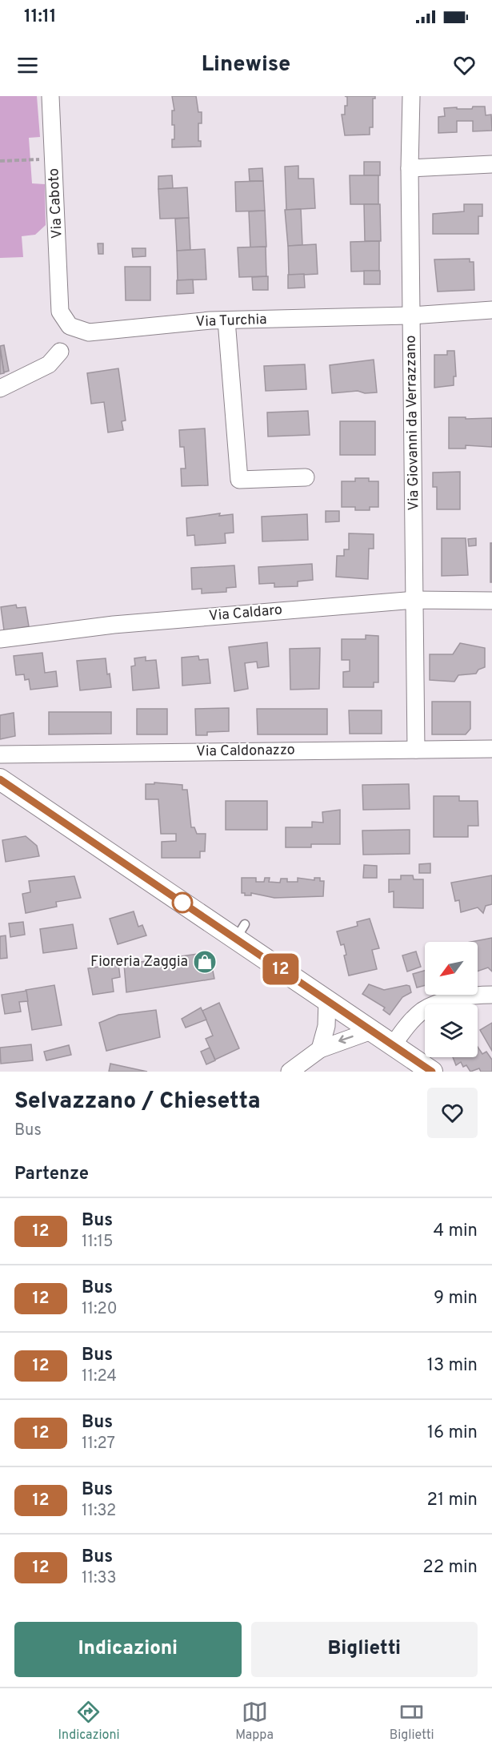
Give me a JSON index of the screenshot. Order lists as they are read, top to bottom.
{
  "streets": {
    "street": [
      "Via Caboto",
      "Via Turchia",
      "Via Giovanni da Verrazzano",
      "Via Caldaro",
      "Via Caldonazzo"
    ]
  },
  "crossings": [
    ["Via Caboto", "Via Turchia"],
    ["Via Turchia", "Via Giovanni da Verrazzano"],
    ["Via Giovanni da Verrazzano", "Via Caldaro"],
    ["Via Giovanni da Verrazzano", "Via Caldonazzo"]
  ],
  "places": {
    "shop": ["Fioreria Zaggia"]
  },
  "lines": ["bus line 12"],
  "north": "bottom left",
  "page": {
    "status": "11:11",
    "header": "Linewise",
    "on_map": "12",
    "heading": [
      ["Selvazzano / Chiesetta", "Bus"],
      "Partenze"
    ],
    "list": [
      {
        "mark": "12",
        "name": "Bus",
        "note": "11:15",
        "value": "4 min"
      },
      {
        "mark": "12",
        "name": "Bus",
        "note": "11:20",
        "value": "9 min"
      },
      {
        "mark": "12",
        "name": "Bus",
        "note": "11:24",
        "value": "13 min"
      },
      {
        "mark": "12",
        "name": "Bus",
        "note": "11:27",
        "value": "16 min"
      },
      {
        "mark": "12",
        "name": "Bus",
        "note": "11:32",
        "value": "21 min"
      },
      {
        "mark": "12",
        "name": "Bus",
        "note": "11:33",
        "value": "22 min"
      }
    ],
    "buttons": ["Indicazioni", "Biglietti"],
    "tabs": ["Indicazioni", "Mappa", "Biglietti"]
  }
}
